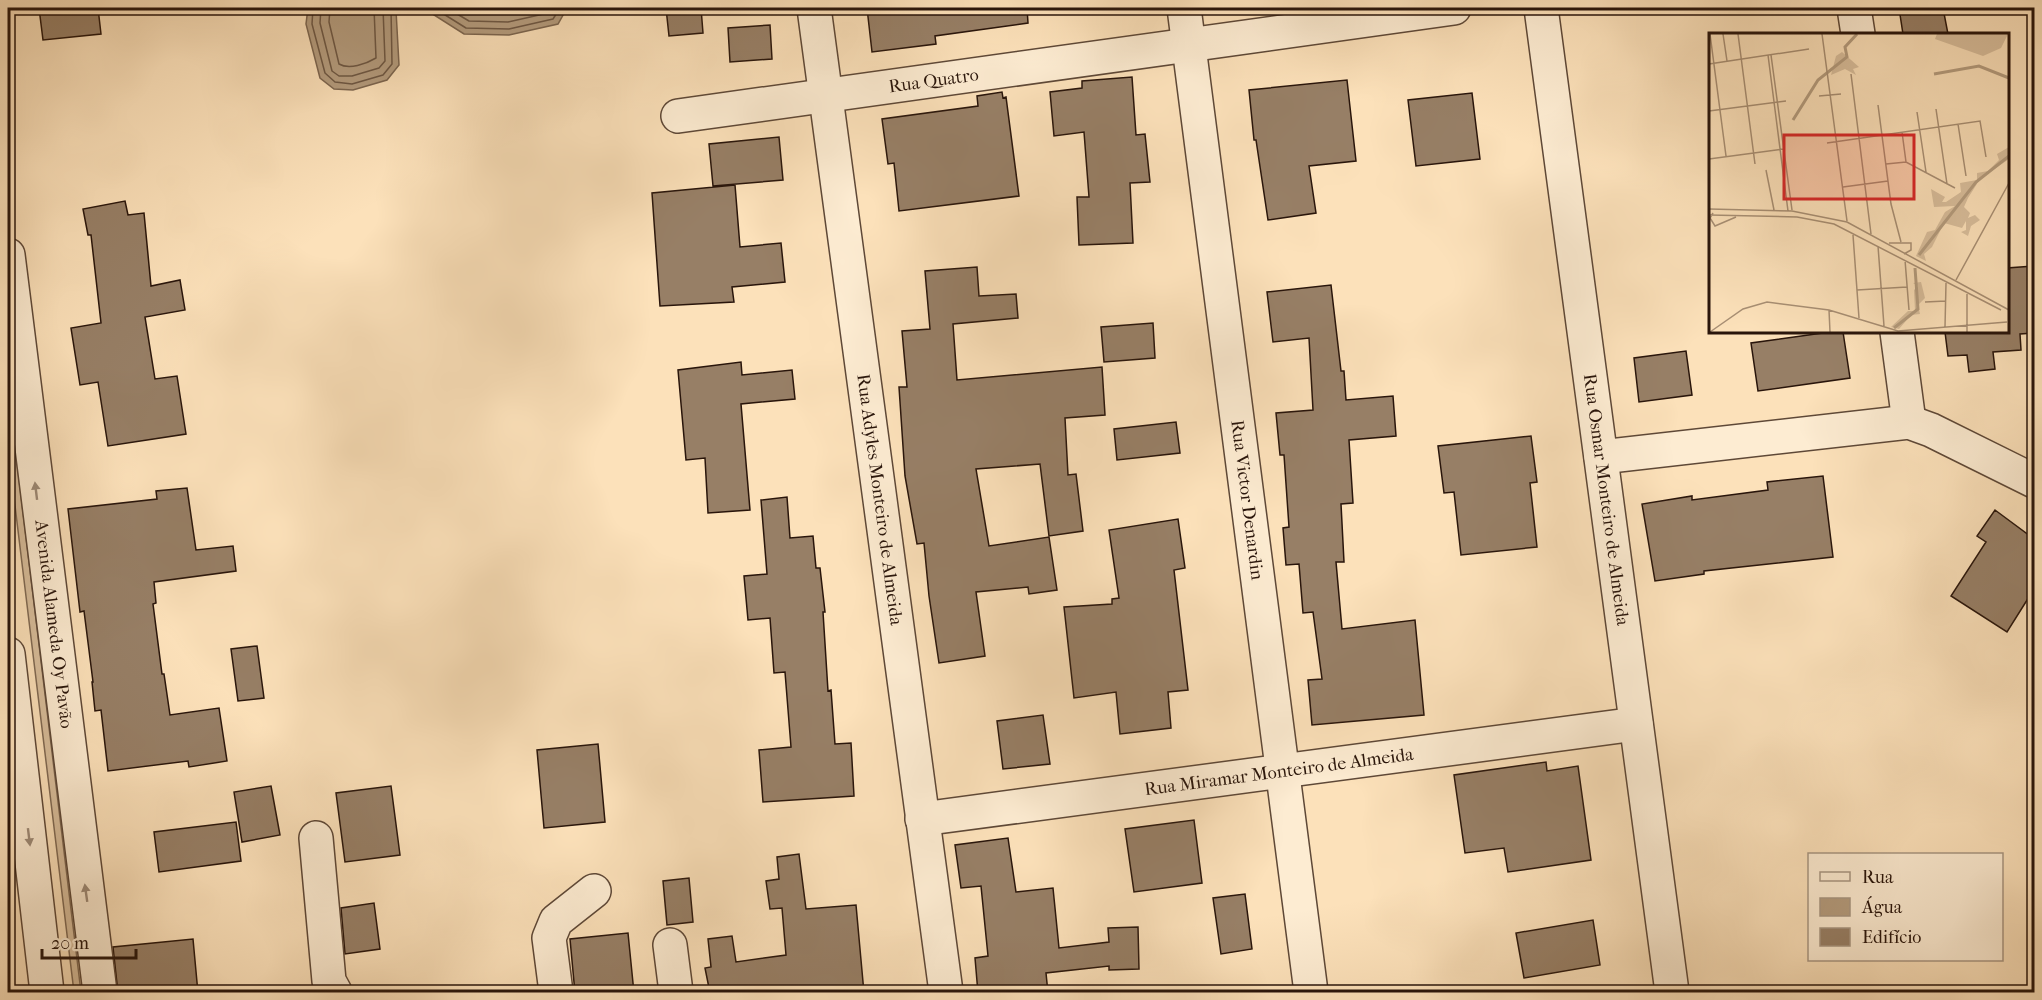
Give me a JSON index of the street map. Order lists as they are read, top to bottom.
{
  "streets": {
    "street": [
      "Rua Quatro",
      "Rua Adyles Monteiro de Almeida",
      "Rua Victor Denardin",
      "Rua Osmar Monteiro de Almeida",
      "Avenida Alameda Oy Pavão",
      "Rua Miramar Monteiro de Almeida"
    ]
  },
  "crossings": [
    ["Rua Quatro", "Rua Adyles Monteiro de Almeida"],
    ["Rua Quatro", "Rua Victor Denardin"],
    ["Rua Adyles Monteiro de Almeida", "Rua Miramar Monteiro de Almeida"],
    ["Rua Victor Denardin", "Rua Miramar Monteiro de Almeida"],
    ["Rua Osmar Monteiro de Almeida", "Rua Miramar Monteiro de Almeida"]
  ],
  "legend": ["Rua", "Água", "Edifício"],
  "scale_bar": "20 m"
}
